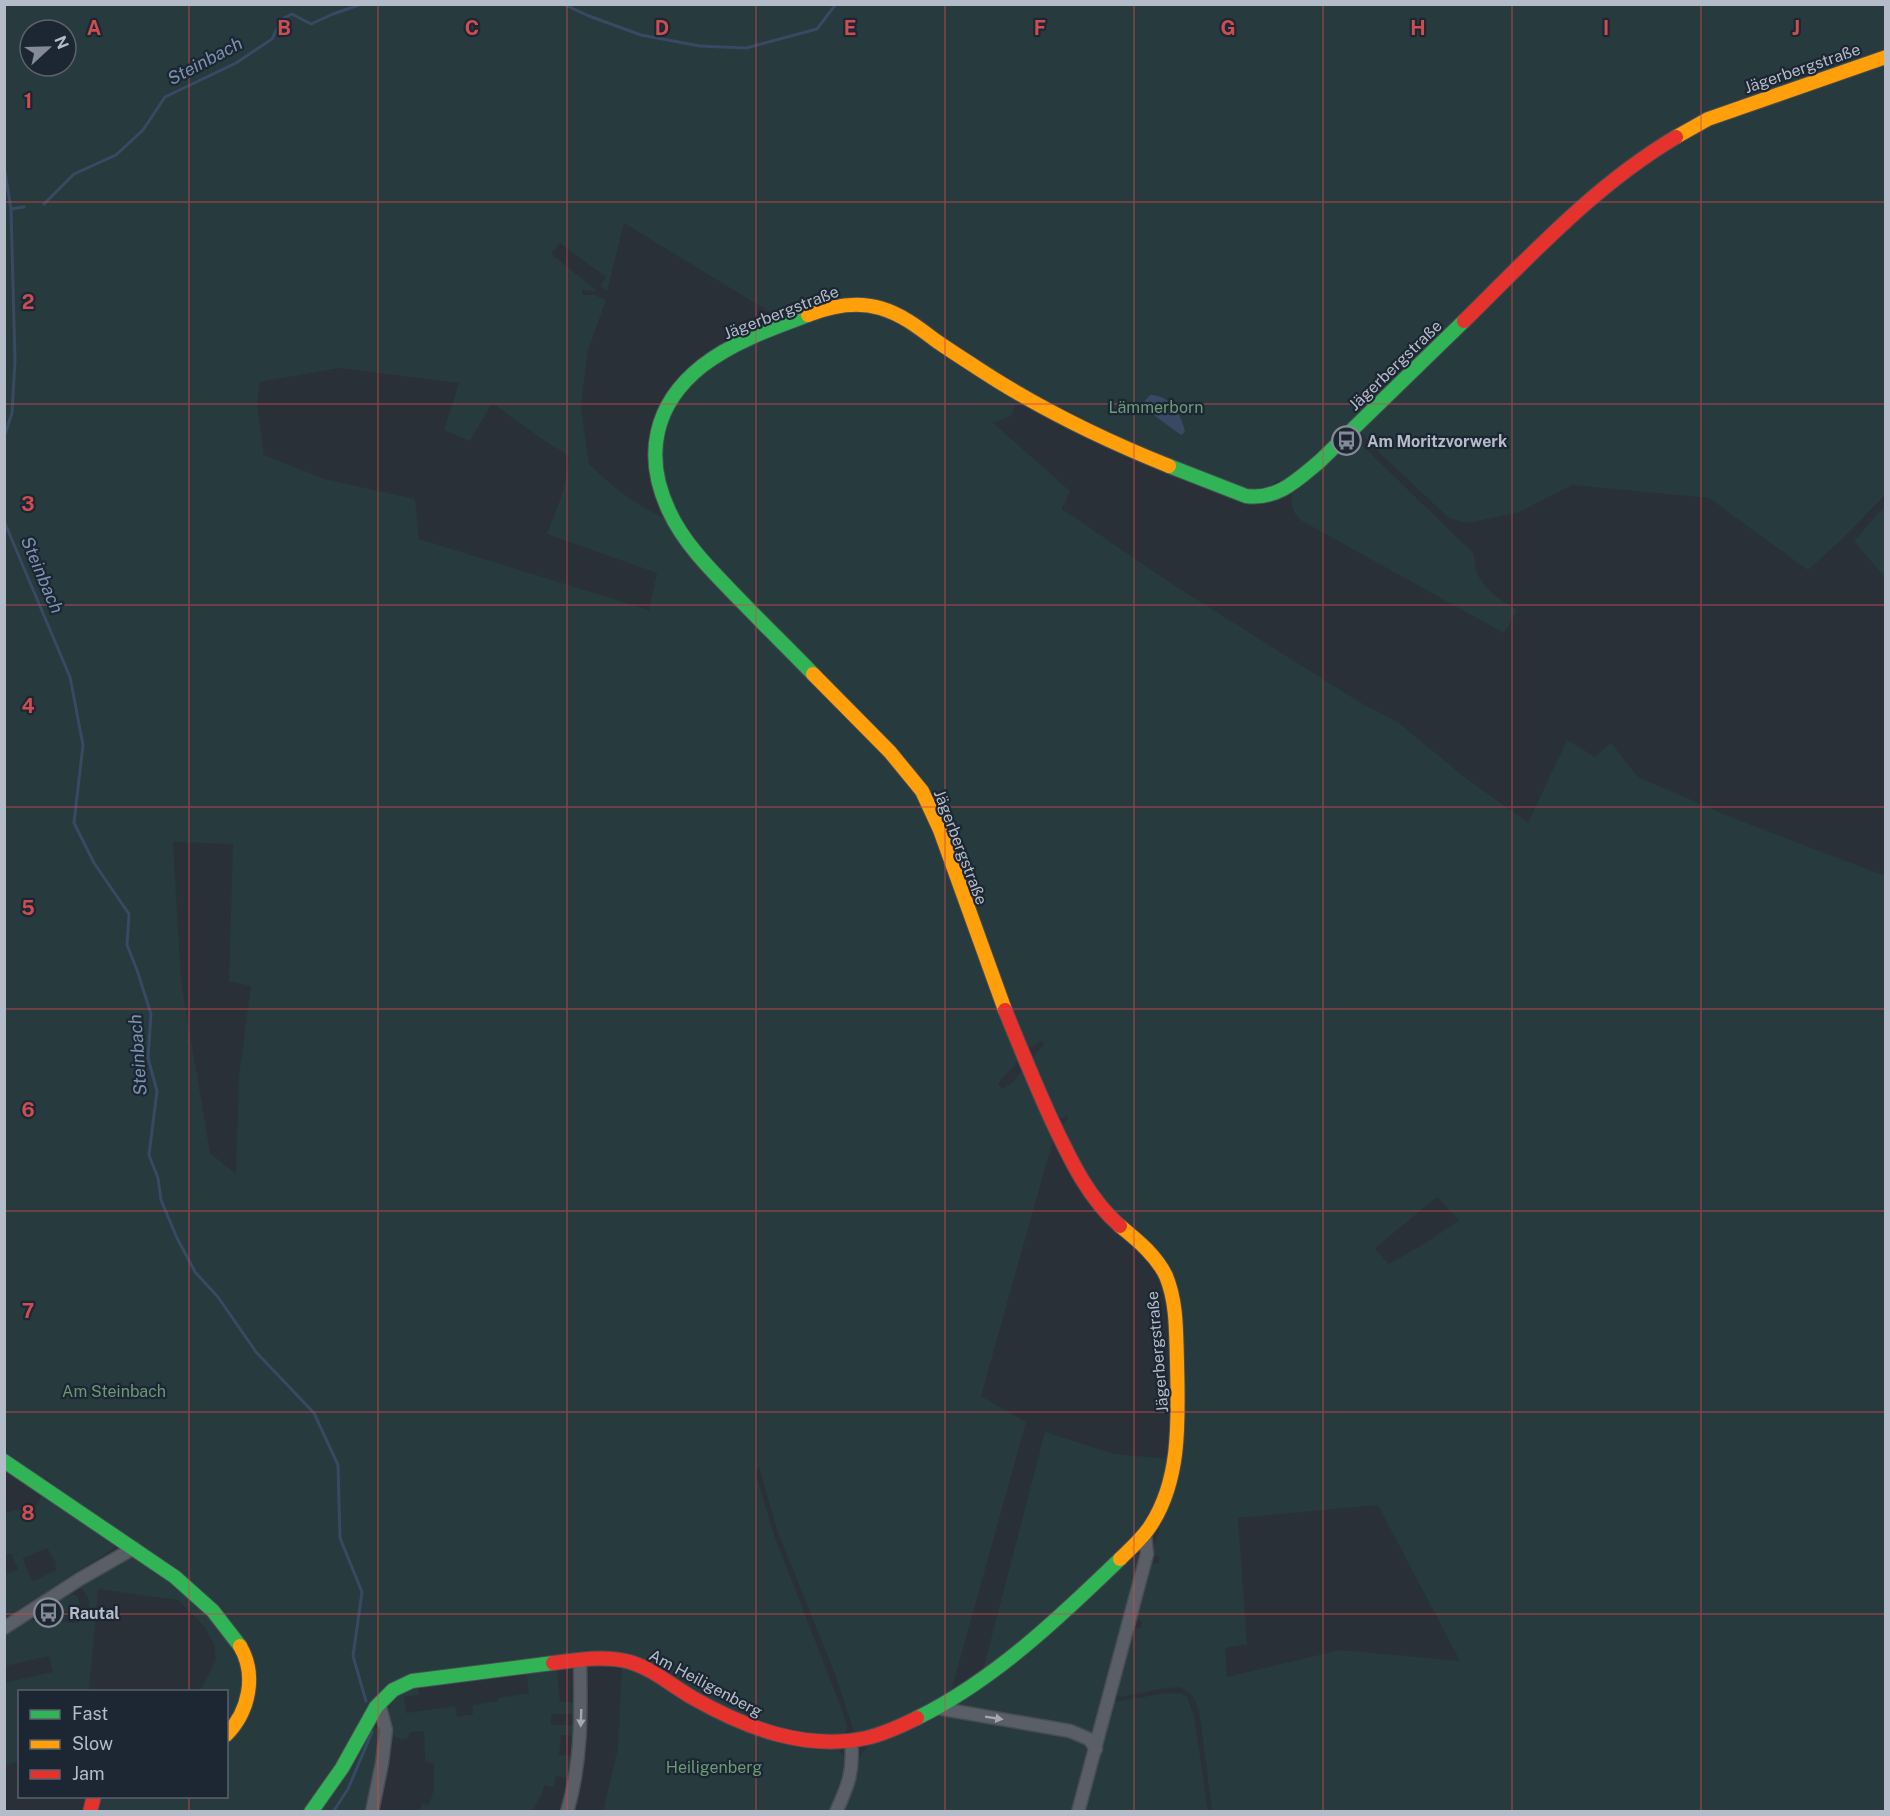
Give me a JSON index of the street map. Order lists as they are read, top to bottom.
{
  "streets": {
    "street": ["Jägerbergstraße", "Am Heiligenberg"]
  },
  "crossings": [
    ["Jägerbergstraße", "Am Heiligenberg"]
  ],
  "water": ["Steinbach"],
  "parks": ["Lämmerborn", "Am Steinbach", "Heiligenberg"],
  "places": {
    "bus stop": ["Am Moritzvorwerk", "Rautal"]
  },
  "legend": ["Fast", "Slow", "Jam"],
  "north": "right",
  "grid": {
    "columns": [
      "A",
      "B",
      "C",
      "D",
      "E",
      "F",
      "G",
      "H",
      "I",
      "J"
    ],
    "rows": [
      "1",
      "2",
      "3",
      "4",
      "5",
      "6",
      "7",
      "8"
    ]
  }
}
